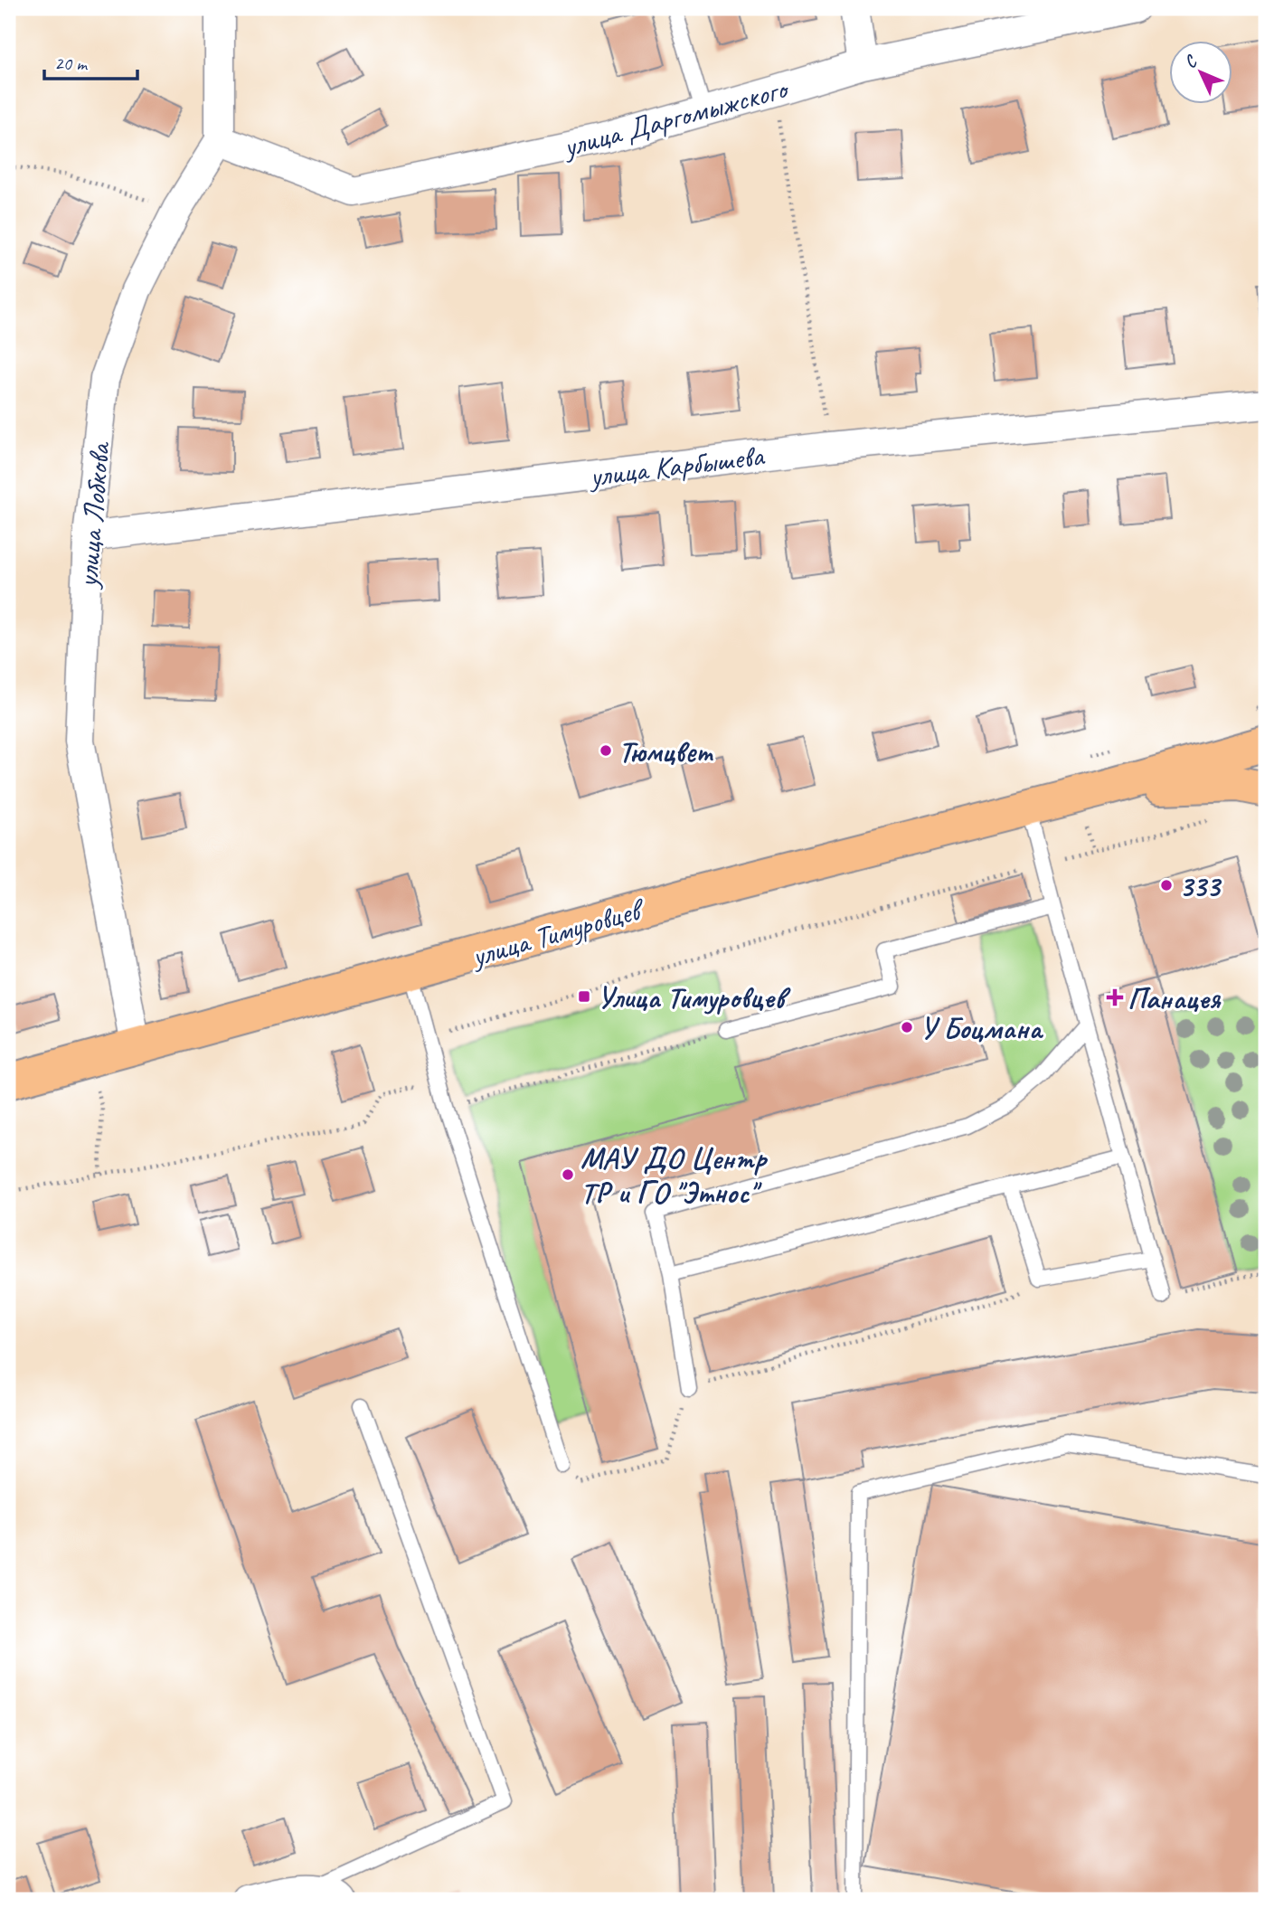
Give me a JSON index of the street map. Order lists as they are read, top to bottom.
{
  "streets": {
    "main road": ["улица Тимуровцев"],
    "street": ["улица Даргомыжского", "улица Карбышева", "улица Лобкова"]
  },
  "crossings": [
    ["улица Даргомыжского", "улица Лобкова"],
    ["улица Карбышева", "улица Лобкова"],
    ["улица Лобкова", "улица Тимуровцев"]
  ],
  "places": {
    "other": [
      "Тюмцвет",
      "333",
      "У Боцмана",
      "МАУ ДО Центр ТР и ГО \"Этнос\""
    ],
    "transit": ["Улица Тимуровцев"],
    "health": ["Панацея"]
  },
  "scale_bar": "20 m",
  "north": "top left"
}
